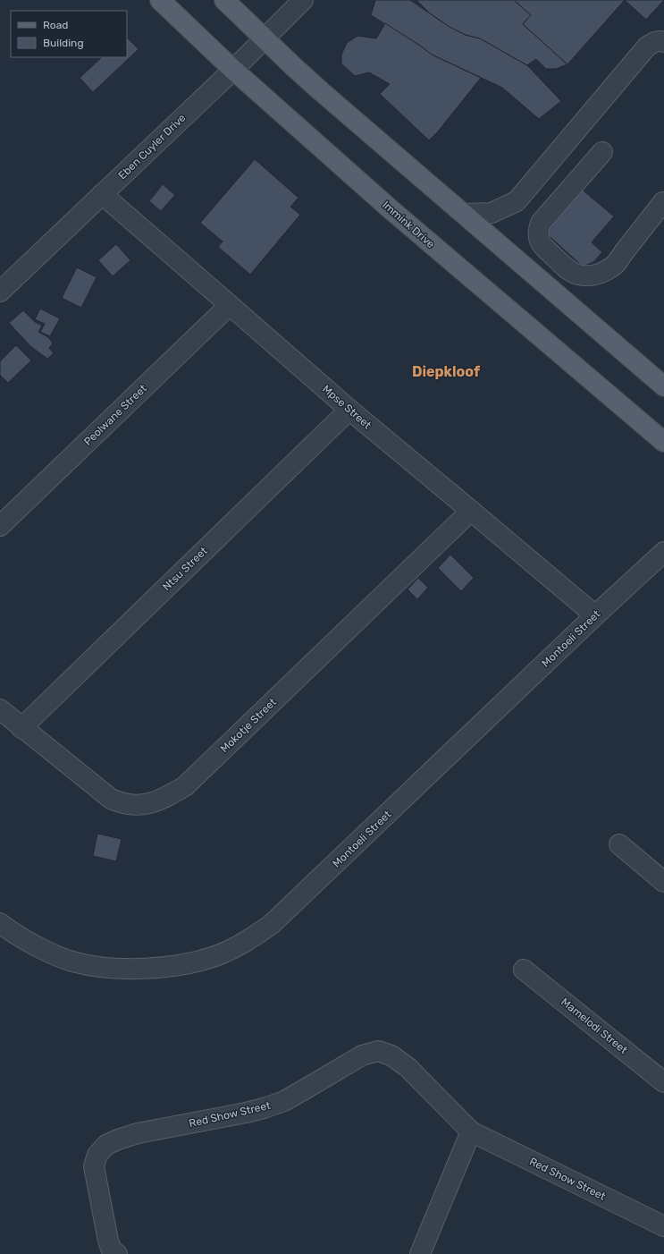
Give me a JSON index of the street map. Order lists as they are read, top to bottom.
{
  "streets": {
    "main road": ["Immink Drive"],
    "street": [
      "Eben Cuyler Drive",
      "Mpse Street",
      "Peolwane Street",
      "Ntsu Street",
      "Montoeli Street",
      "Mokotje Street",
      "Mamelodi Street",
      "Red Show Street"
    ]
  },
  "crossings": [
    ["Eben Cuyler Drive", "Immink Drive"],
    ["Eben Cuyler Drive", "Mpse Street"],
    ["Mpse Street", "Peolwane Street"],
    ["Mpse Street", "Ntsu Street"],
    ["Mpse Street", "Montoeli Street"],
    ["Mpse Street", "Mokotje Street"],
    ["Ntsu Street", "Mokotje Street"]
  ],
  "districts": ["Diepkloof"],
  "legend": ["Road", "Building"]
}
